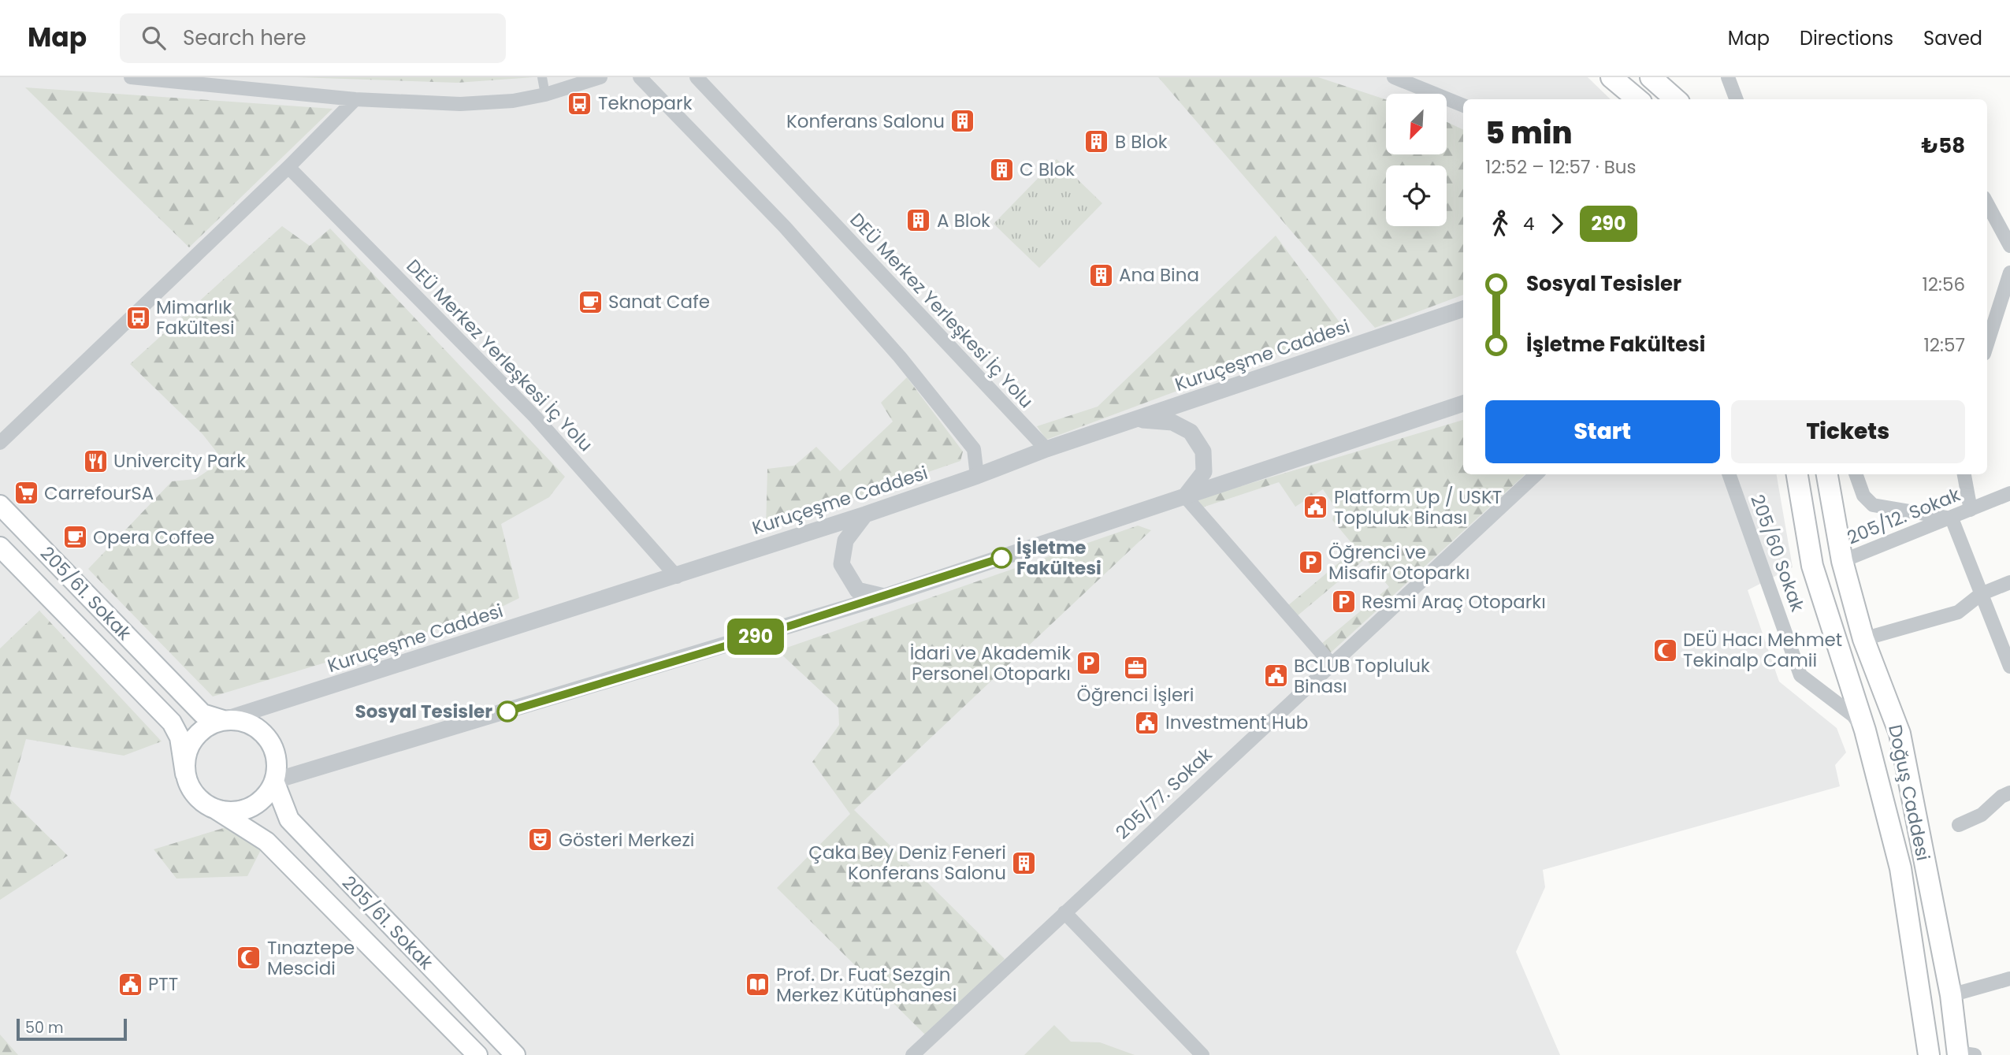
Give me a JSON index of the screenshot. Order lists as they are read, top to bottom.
{
  "streets": {
    "main road": ["205/61. Sokak", "Doğuş Caddesi"],
    "street": [
      "DEÜ Merkez Yerleşkesi İç Yolu",
      "Kuruçeşme Caddesi",
      "205/12. Sokak",
      "205/60 Sokak",
      "205/77. Sokak"
    ]
  },
  "crossings": [
    ["DEÜ Merkez Yerleşkesi İç Yolu", "Kuruçeşme Caddesi"],
    ["Kuruçeşme Caddesi", "205/61. Sokak"],
    ["205/12. Sokak", "Doğuş Caddesi"],
    ["205/60 Sokak", "Doğuş Caddesi"]
  ],
  "places": {
    "bus stop": ["Teknopark", "Mimarlık Fakültesi"],
    "building": [
      "Konferans Salonu",
      "B Blok",
      "C Blok",
      "A Blok",
      "Ana Bina",
      "Çaka Bey Deniz Feneri Konferans Salonu"
    ],
    "cafe": ["Sanat Cafe", "Opera Coffee"],
    "restaurant": ["Univercity Park"],
    "supermarket": ["CarrefourSA"],
    "public building": [
      "Platform Up / USKT Topluluk Binası",
      "BCLUB Topluluk Binası",
      "Investment Hub",
      "PTT"
    ],
    "other": ["İşletme Fakültesi", "Sosyal Tesisler"],
    "parking": ["Öğrenci ve Misafir Otoparkı", "Resmi Araç Otoparkı", "İdari ve Akademik Personel Otoparkı"],
    "mosque": ["DEÜ Hacı Mehmet Tekinalp Camii", "Tınaztepe Mescidi"],
    "office": ["Öğrenci İşleri"],
    "theatre": ["Gösteri Merkezi"],
    "library": ["Prof. Dr. Fuat Sezgin Merkez Kütüphanesi"]
  },
  "lines": ["bus line 290"],
  "scale_bar": "50 m",
  "north": "bottom left",
  "page": {
    "header": "Map",
    "search": "Search here",
    "nav": ["Map", "Directions", "Saved"],
    "on_map": "290",
    "heading": ["5 min", "12:52 – 12:57 · Bus", "₺58"],
    "legs": ["4", "290"],
    "list": [
      {
        "name": "Sosyal Tesisler",
        "value": "12:56"
      },
      {
        "name": "İşletme Fakültesi",
        "value": "12:57"
      }
    ],
    "buttons": ["Start", "Tickets"],
    "scale": "50 m"
  }
}
